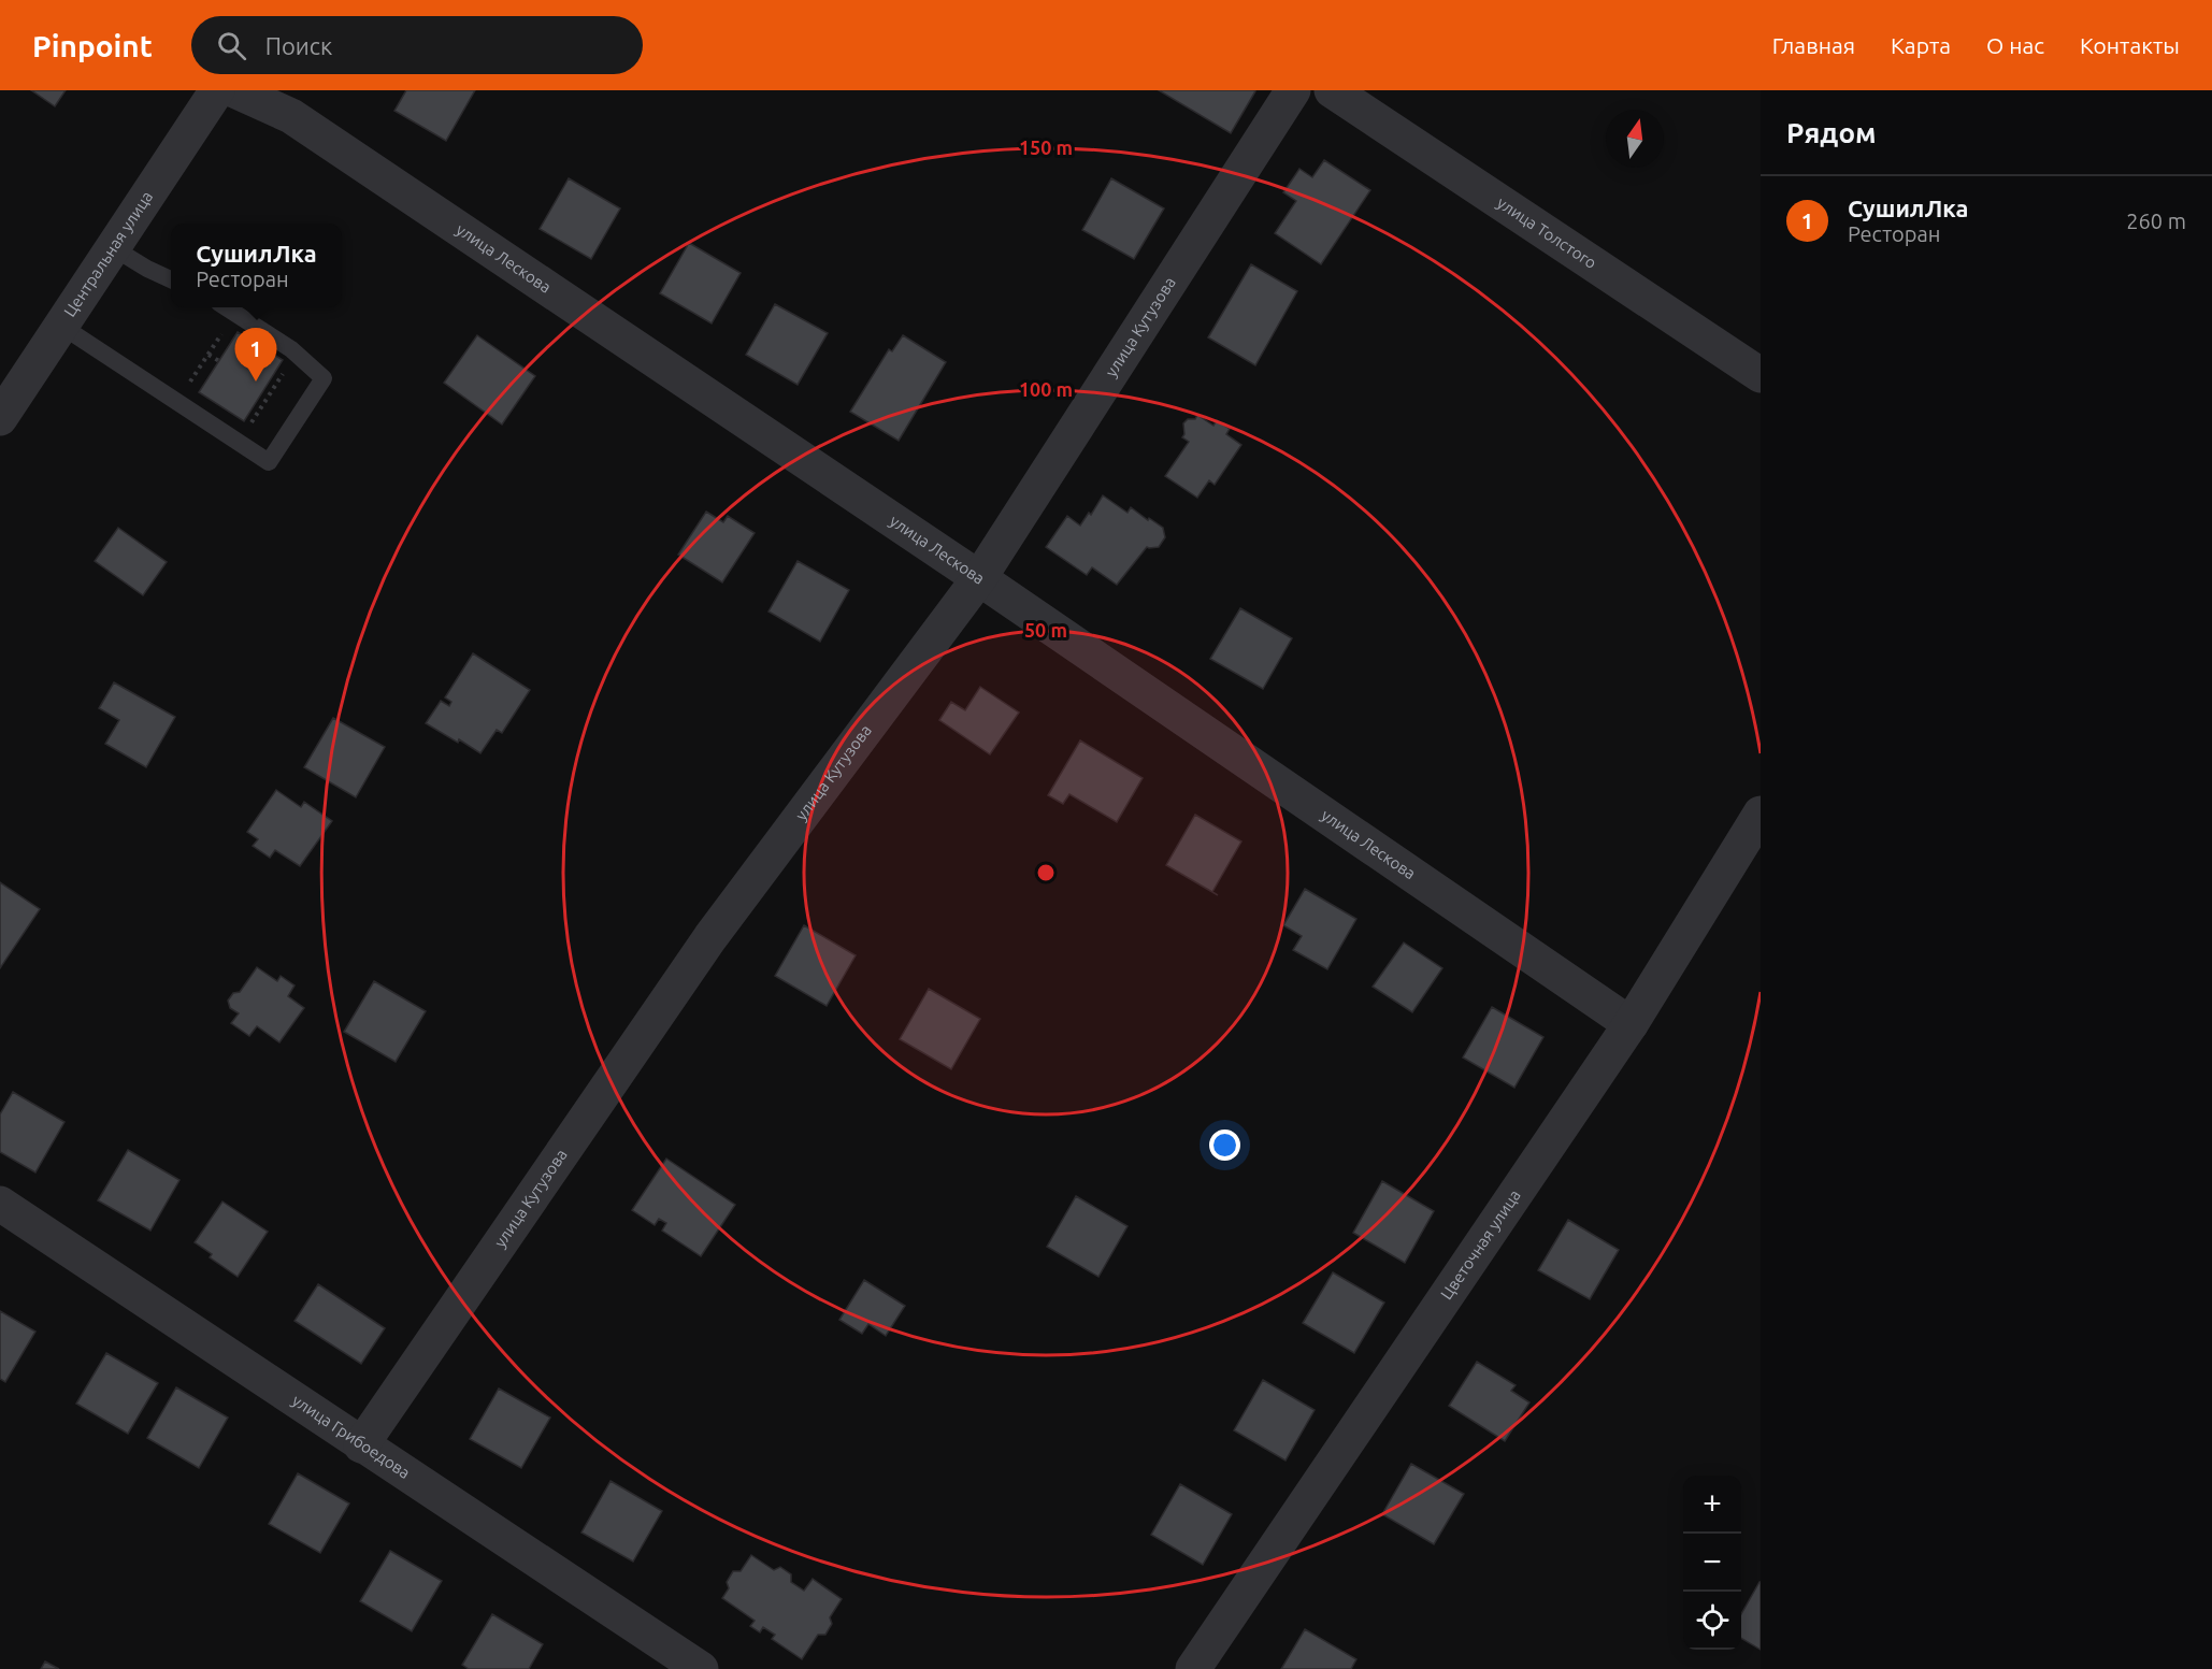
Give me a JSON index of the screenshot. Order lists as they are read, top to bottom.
{
  "streets": {
    "street": [
      "улица Толстого",
      "Центральная улица",
      "улица Лескова",
      "улица Кутузова",
      "Цветочная улица",
      "улица Грибоедова"
    ]
  },
  "crossings": [
    ["улица Лескова", "улица Кутузова"],
    ["улица Лескова", "Цветочная улица"],
    ["улица Кутузова", "улица Грибоедова"]
  ],
  "north": "top",
  "page": {
    "header": "Pinpoint",
    "search": "Поиск",
    "nav": [
      "Главная",
      "Карта",
      "О нас",
      "Контакты"
    ],
    "heading": "Рядом",
    "list": [
      {
        "mark": "1",
        "name": "СушилЛка",
        "note": "Ресторан",
        "value": "260 m"
      }
    ],
    "popup": ["СушилЛка", "Ресторан"],
    "pins": "1",
    "map_buttons": ["+", "−"]
  },
  "rings": ["150 m", "100 m", "50 m"]
}
